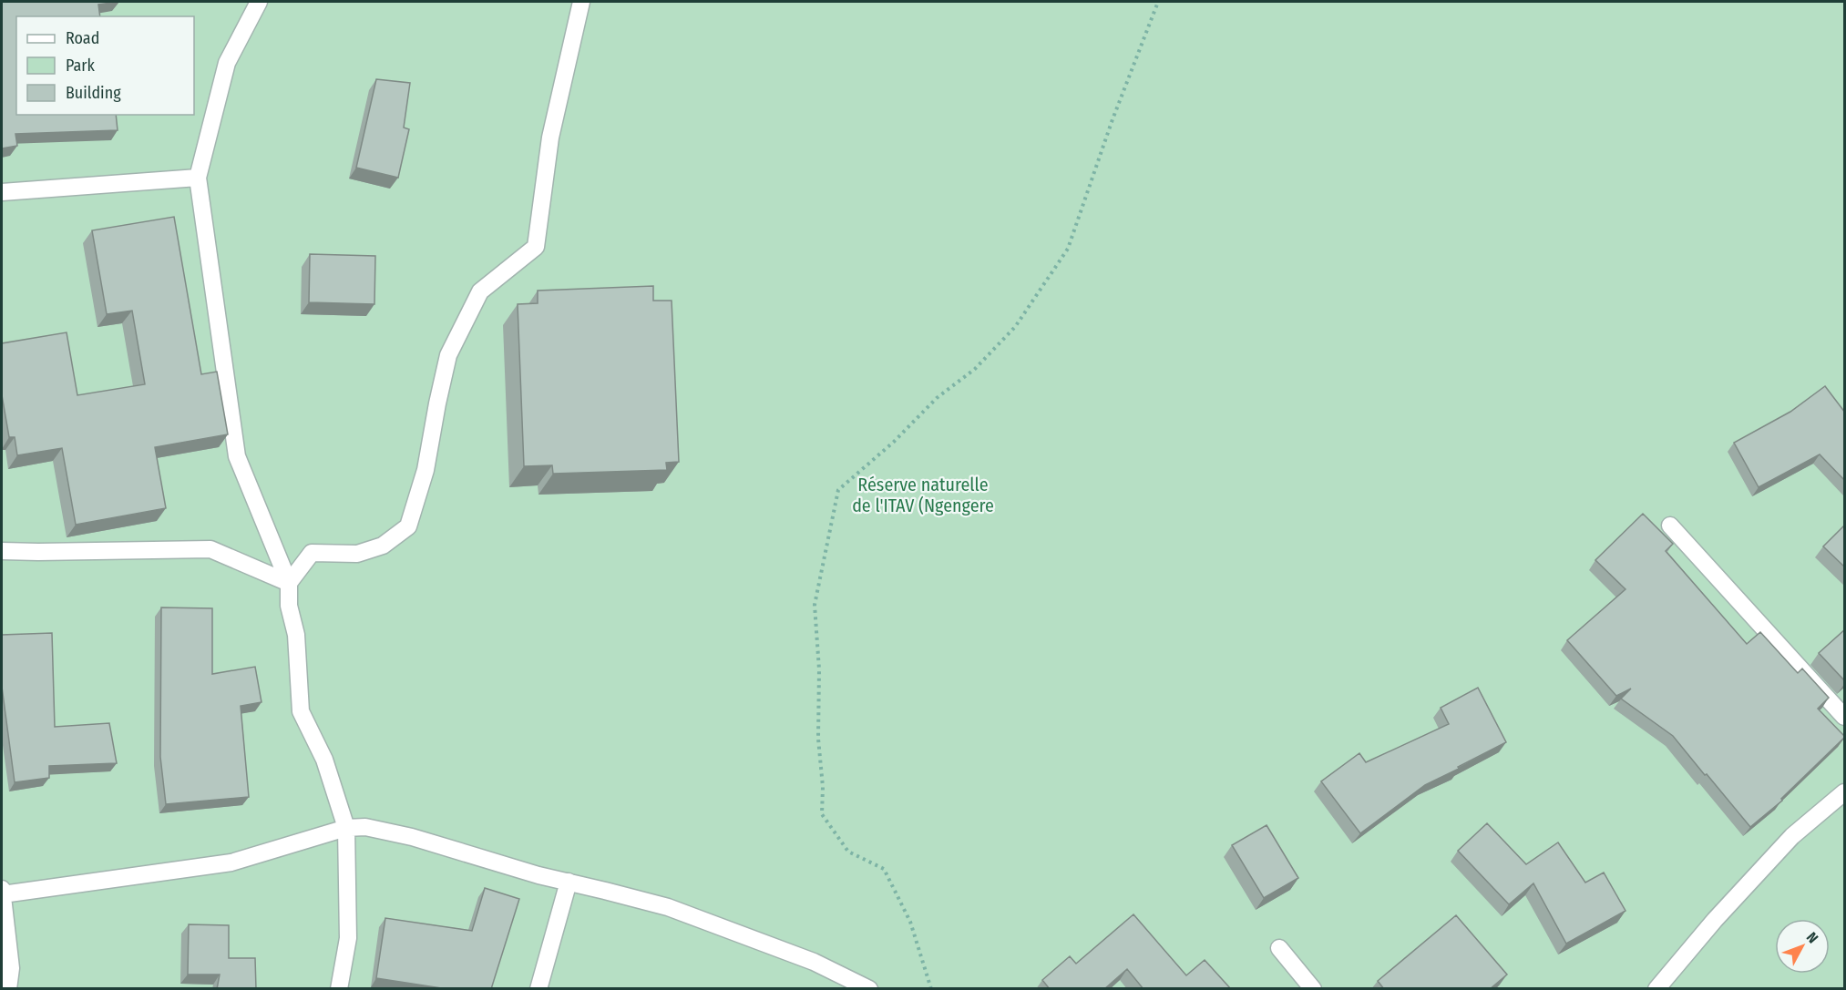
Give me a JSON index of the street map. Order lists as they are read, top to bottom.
{
  "parks": ["Réserve naturelle de l'ITAV (Ngengere"],
  "legend": ["Road", "Park", "Building"],
  "north": "top right"
}
